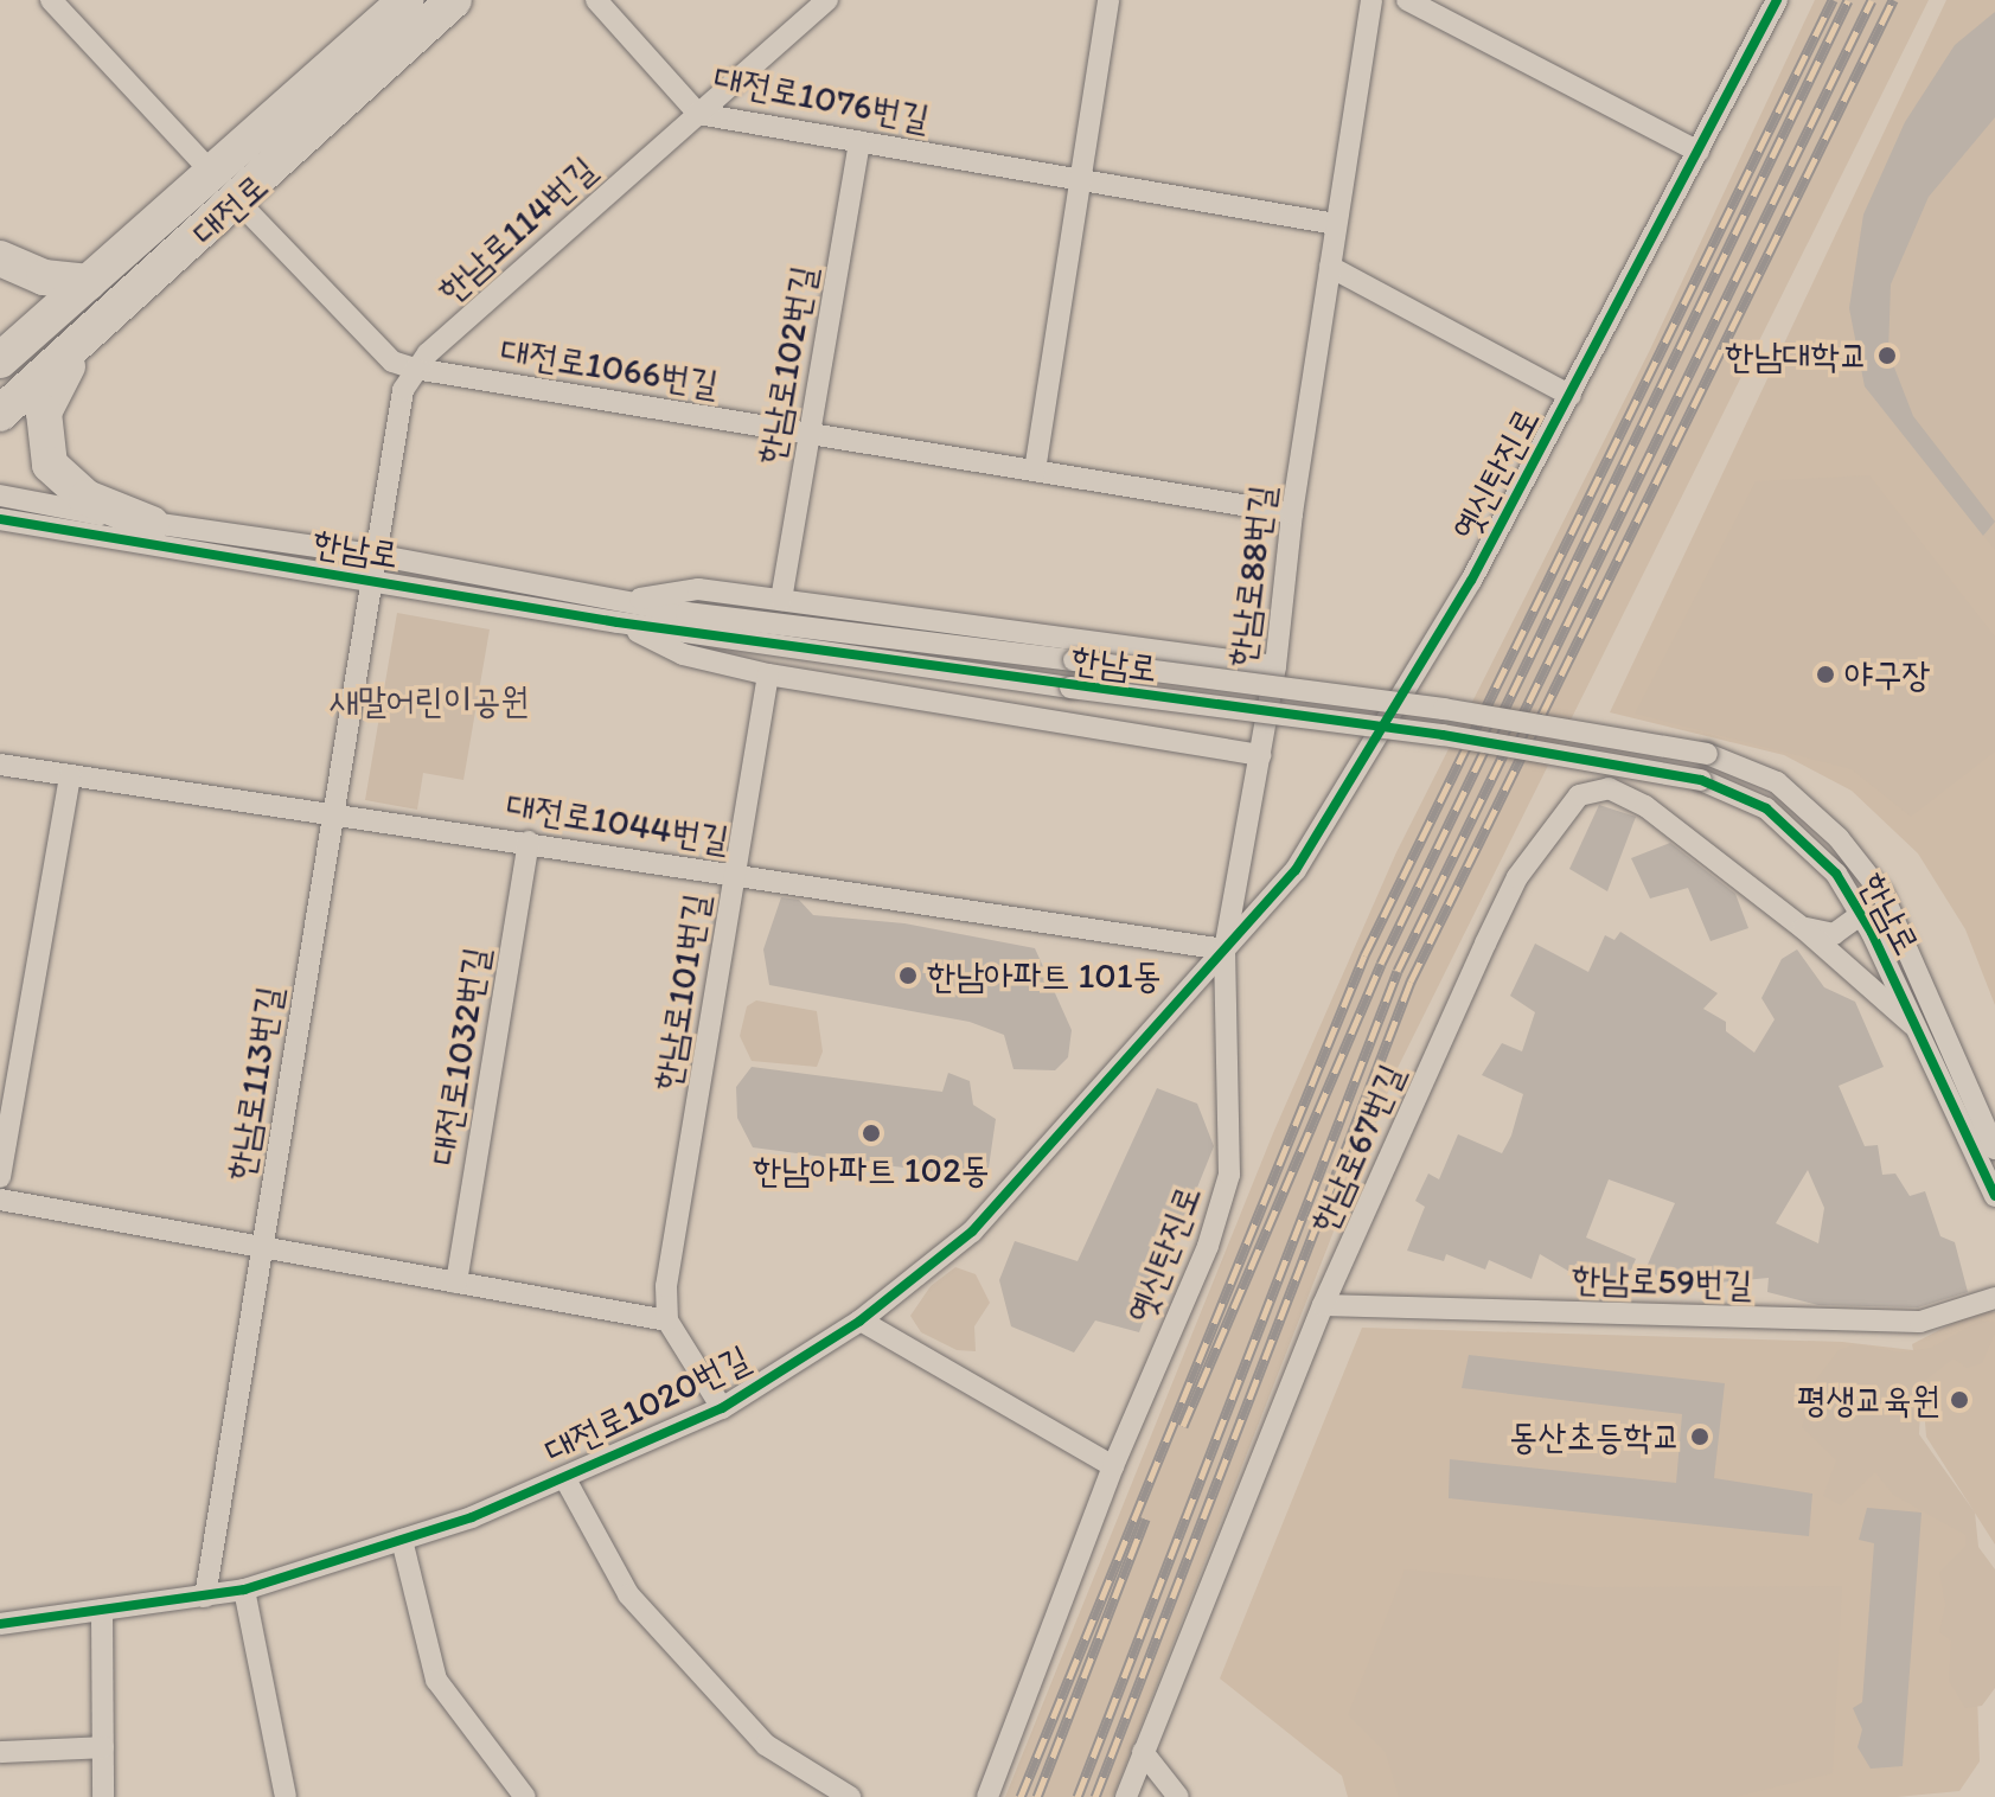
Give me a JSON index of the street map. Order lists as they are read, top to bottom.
{
  "streets": {
    "main road": ["대전로"],
    "street": [
      "대전로1076번길",
      "한남로114번길",
      "한남로102번길",
      "대전로1066번길",
      "옛신탄진로",
      "한남로",
      "한남로88번길",
      "대전로1044번길",
      "한남로101번길",
      "대전로1032번길",
      "한남로113번길",
      "한남로67번길",
      "한남로59번길",
      "대전로1020번길"
    ]
  },
  "crossings": [
    ["대전로1076번길", "한남로114번길"],
    ["대전로1076번길", "한남로102번길"],
    ["대전로1076번길", "한남로88번길"],
    ["대전로", "대전로1066번길"],
    ["한남로114번길", "대전로1066번길"],
    ["한남로114번길", "한남로"],
    ["한남로114번길", "한남로113번길"],
    ["한남로102번길", "대전로1066번길"],
    ["대전로1066번길", "한남로88번길"],
    ["옛신탄진로", "한남로88번길"],
    ["옛신탄진로", "대전로1044번길"],
    ["옛신탄진로", "대전로1020번길"],
    ["한남로", "한남로113번길"],
    ["한남로", "한남로67번길"],
    ["한남로88번길", "대전로1044번길"],
    ["한남로88번길", "대전로1020번길"],
    ["대전로1044번길", "한남로101번길"],
    ["대전로1044번길", "대전로1032번길"],
    ["대전로1044번길", "한남로113번길"],
    ["대전로1044번길", "대전로1020번길"],
    ["한남로113번길", "대전로1020번길"],
    ["한남로67번길", "한남로59번길"]
  ],
  "parks": ["새말어린이공원"],
  "places": [
    "한남대학교",
    "야구장",
    "한남아파트 101동",
    "한남아파트 102동",
    "평생교육원",
    "동산초등학교"
  ]
}
